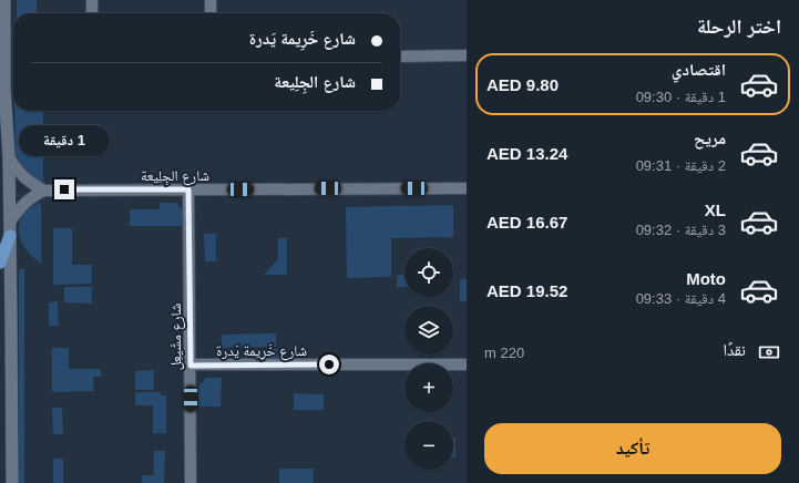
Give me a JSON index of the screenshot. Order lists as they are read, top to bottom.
{
  "streets": {
    "street": ["شارع الجِلِيعة", "شارع مشَيعِل", "شارع خَرِيمة يَدرة"]
  },
  "crossings": [
    ["شارع الجِلِيعة", "شارع مشَيعِل"],
    ["شارع مشَيعِل", "شارع خَرِيمة يَدرة"]
  ],
  "page": {
    "heading": "اختر الرحلة",
    "banner": ["شارع خَرِيمة يَدرة", "شارع الجِلِيعة"],
    "list": [
      {
        "name": "اقتصادي",
        "note": "1 دقيقة · 09:30",
        "value": "AED 9.80"
      },
      {
        "name": "مريح",
        "note": "2 دقيقة · 09:31",
        "value": "AED 13.24"
      },
      {
        "name": "XL",
        "note": "3 دقيقة · 09:32",
        "value": "AED 16.67"
      },
      {
        "name": "Moto",
        "note": "4 دقيقة · 09:33",
        "value": "AED 19.52"
      }
    ],
    "bubble": "1 دقيقة",
    "map_buttons": ["+", "−"],
    "pay": ["نقدًا", "220 m"],
    "buttons": "تأكيد"
  }
}
